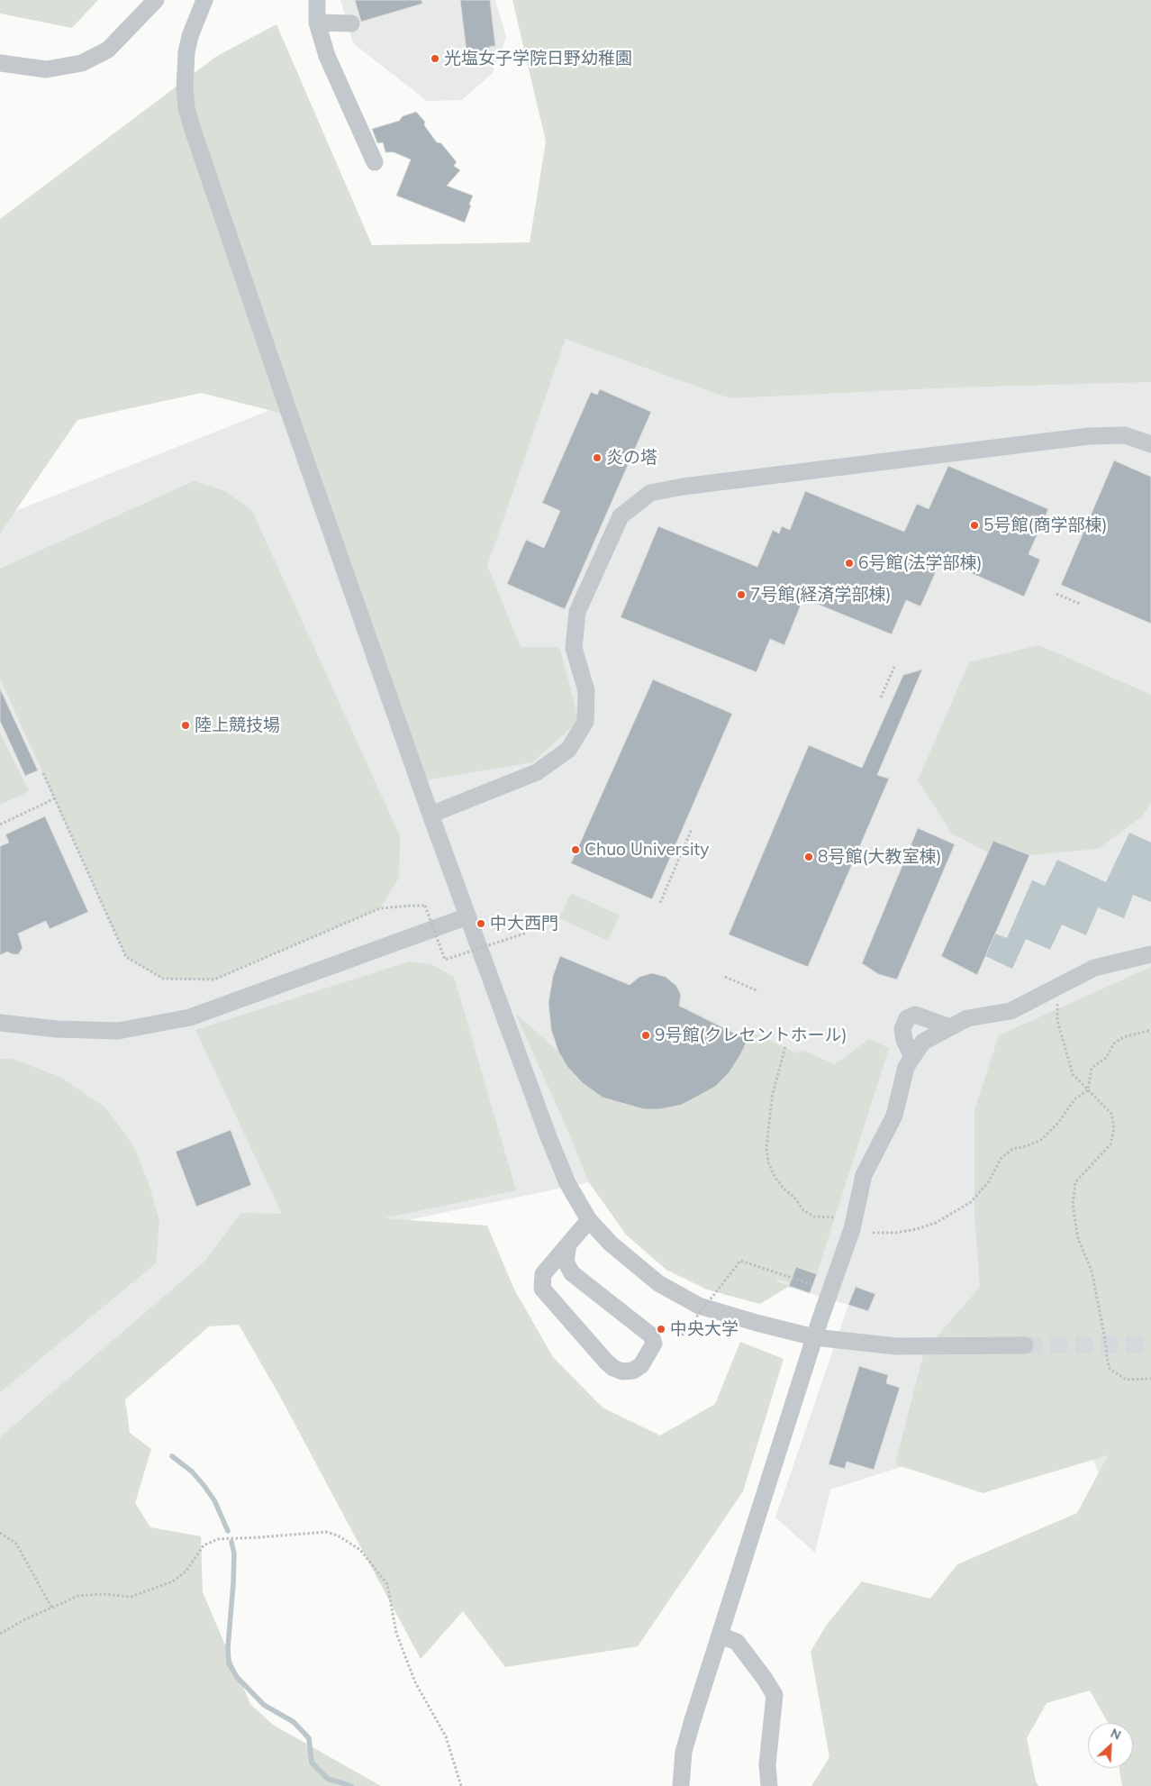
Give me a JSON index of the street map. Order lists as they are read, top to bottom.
{
  "places": [
    "光塩女子学院日野幼稚園",
    "炎の塔",
    "5号館(商学部棟)",
    "6号館(法学部棟)",
    "7号館(経済学部棟)",
    "陸上競技場",
    "Chuo University",
    "8号館(大教室棟)",
    "中大西門",
    "9号館(クレセントホール)",
    "中央大学"
  ],
  "north": "top right"
}
